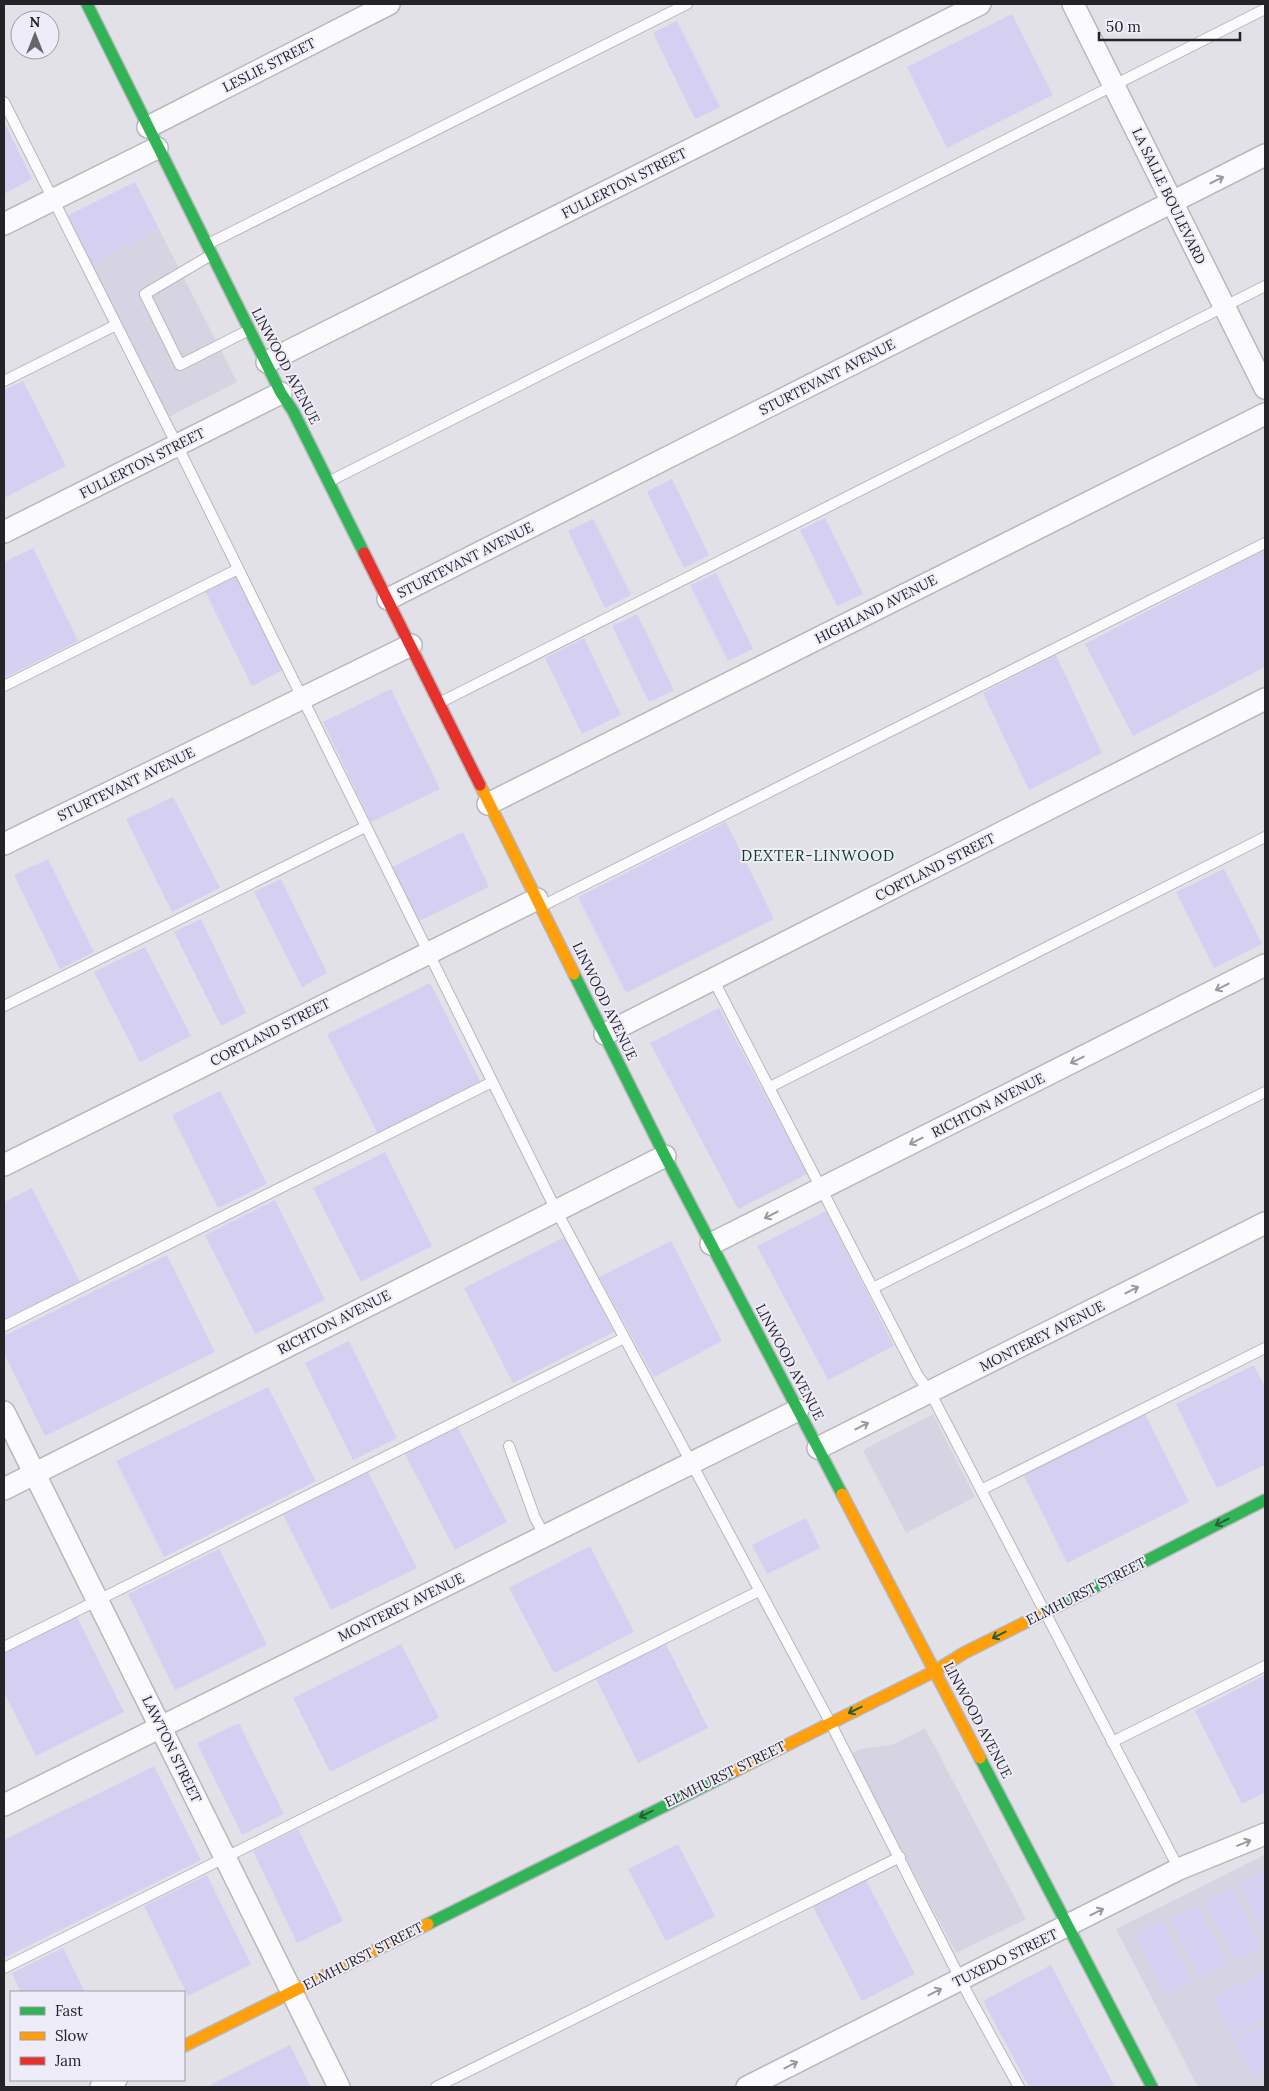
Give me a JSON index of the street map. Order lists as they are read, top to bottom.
{
  "streets": {
    "street": [
      "LESLIE STREET",
      "FULLERTON STREET",
      "LA SALLE BOULEVARD",
      "LINWOOD AVENUE",
      "STURTEVANT AVENUE",
      "HIGHLAND AVENUE",
      "CORTLAND STREET",
      "RICHTON AVENUE",
      "MONTEREY AVENUE",
      "ELMHURST STREET",
      "LAWTON STREET",
      "TUXEDO STREET"
    ]
  },
  "crossings": [
    ["LESLIE STREET", "LINWOOD AVENUE"],
    ["FULLERTON STREET", "LINWOOD AVENUE"],
    ["LA SALLE BOULEVARD", "STURTEVANT AVENUE"],
    ["LINWOOD AVENUE", "STURTEVANT AVENUE"],
    ["LINWOOD AVENUE", "HIGHLAND AVENUE"],
    ["LINWOOD AVENUE", "CORTLAND STREET"],
    ["LINWOOD AVENUE", "RICHTON AVENUE"],
    ["LINWOOD AVENUE", "MONTEREY AVENUE"],
    ["LINWOOD AVENUE", "ELMHURST STREET"],
    ["LINWOOD AVENUE", "TUXEDO STREET"],
    ["RICHTON AVENUE", "LAWTON STREET"],
    ["MONTEREY AVENUE", "LAWTON STREET"],
    ["ELMHURST STREET", "LAWTON STREET"]
  ],
  "one_way": [
    "RICHTON AVENUE",
    "MONTEREY AVENUE",
    "ELMHURST STREET",
    "TUXEDO STREET"
  ],
  "districts": ["DEXTER-LINWOOD"],
  "legend": ["Fast", "Slow", "Jam"],
  "scale_bar": "50 m",
  "north": "top"
}
